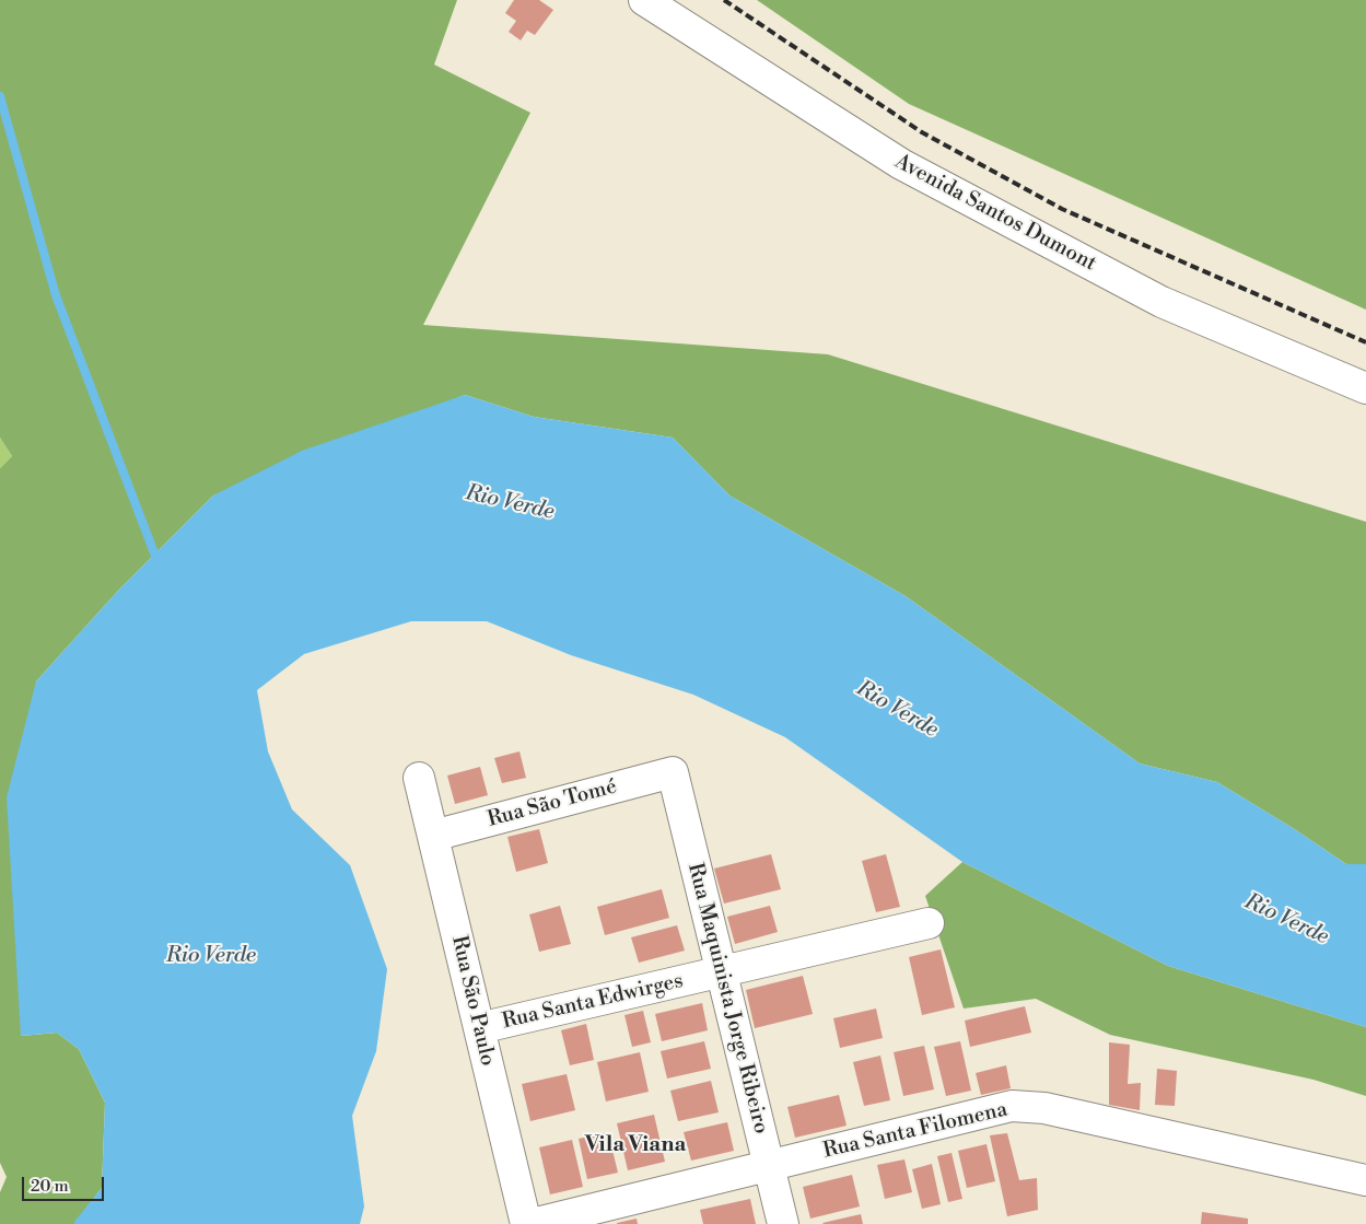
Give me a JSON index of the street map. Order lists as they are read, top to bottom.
{
  "streets": {
    "street": [
      "Avenida Santos Dumont",
      "Rua São Tomé",
      "Rua Maquinista Jorge Ribeiro",
      "Rua São Paulo",
      "Rua Santa Edwirges",
      "Rua Santa Filomena"
    ]
  },
  "crossings": [
    ["Rua São Tomé", "Rua Maquinista Jorge Ribeiro"],
    ["Rua São Tomé", "Rua São Paulo"],
    ["Rua Maquinista Jorge Ribeiro", "Rua Santa Edwirges"],
    ["Rua Maquinista Jorge Ribeiro", "Rua Santa Filomena"],
    ["Rua São Paulo", "Rua Santa Edwirges"]
  ],
  "districts": ["Vila Viana"],
  "water": ["Rio Verde"],
  "scale_bar": "20 m"
}
